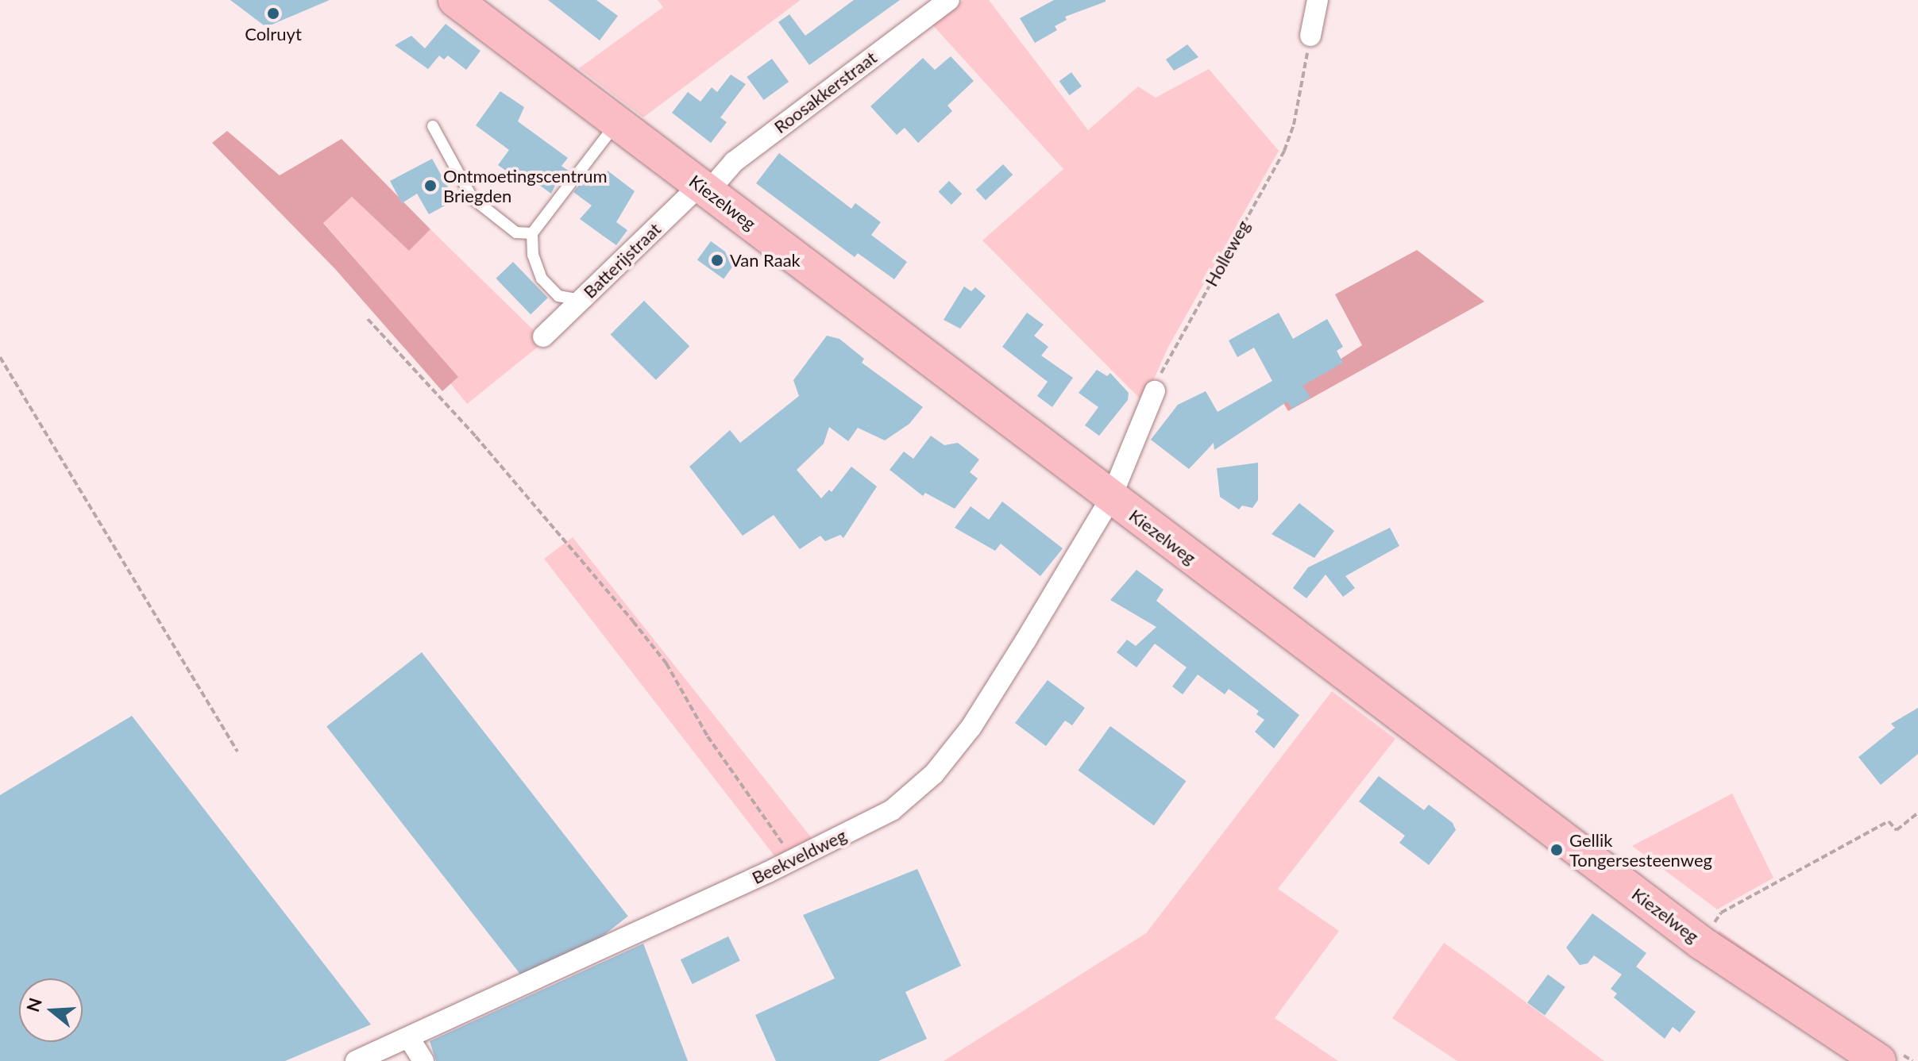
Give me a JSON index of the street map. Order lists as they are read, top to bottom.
{
  "streets": {
    "main road": ["Kiezelweg"],
    "street": ["Roosakkerstraat", "Batterijstraat", "Beekveldweg"],
    "path": ["Holleweg"]
  },
  "crossings": [
    ["Roosakkerstraat", "Kiezelweg"],
    ["Roosakkerstraat", "Batterijstraat"],
    ["Kiezelweg", "Batterijstraat"],
    ["Kiezelweg", "Beekveldweg"]
  ],
  "places": [
    "Colruyt",
    "Ontmoetingscentrum Briegden",
    "Van Raak",
    "Gellik Tongersesteenweg"
  ],
  "north": "left"
}
